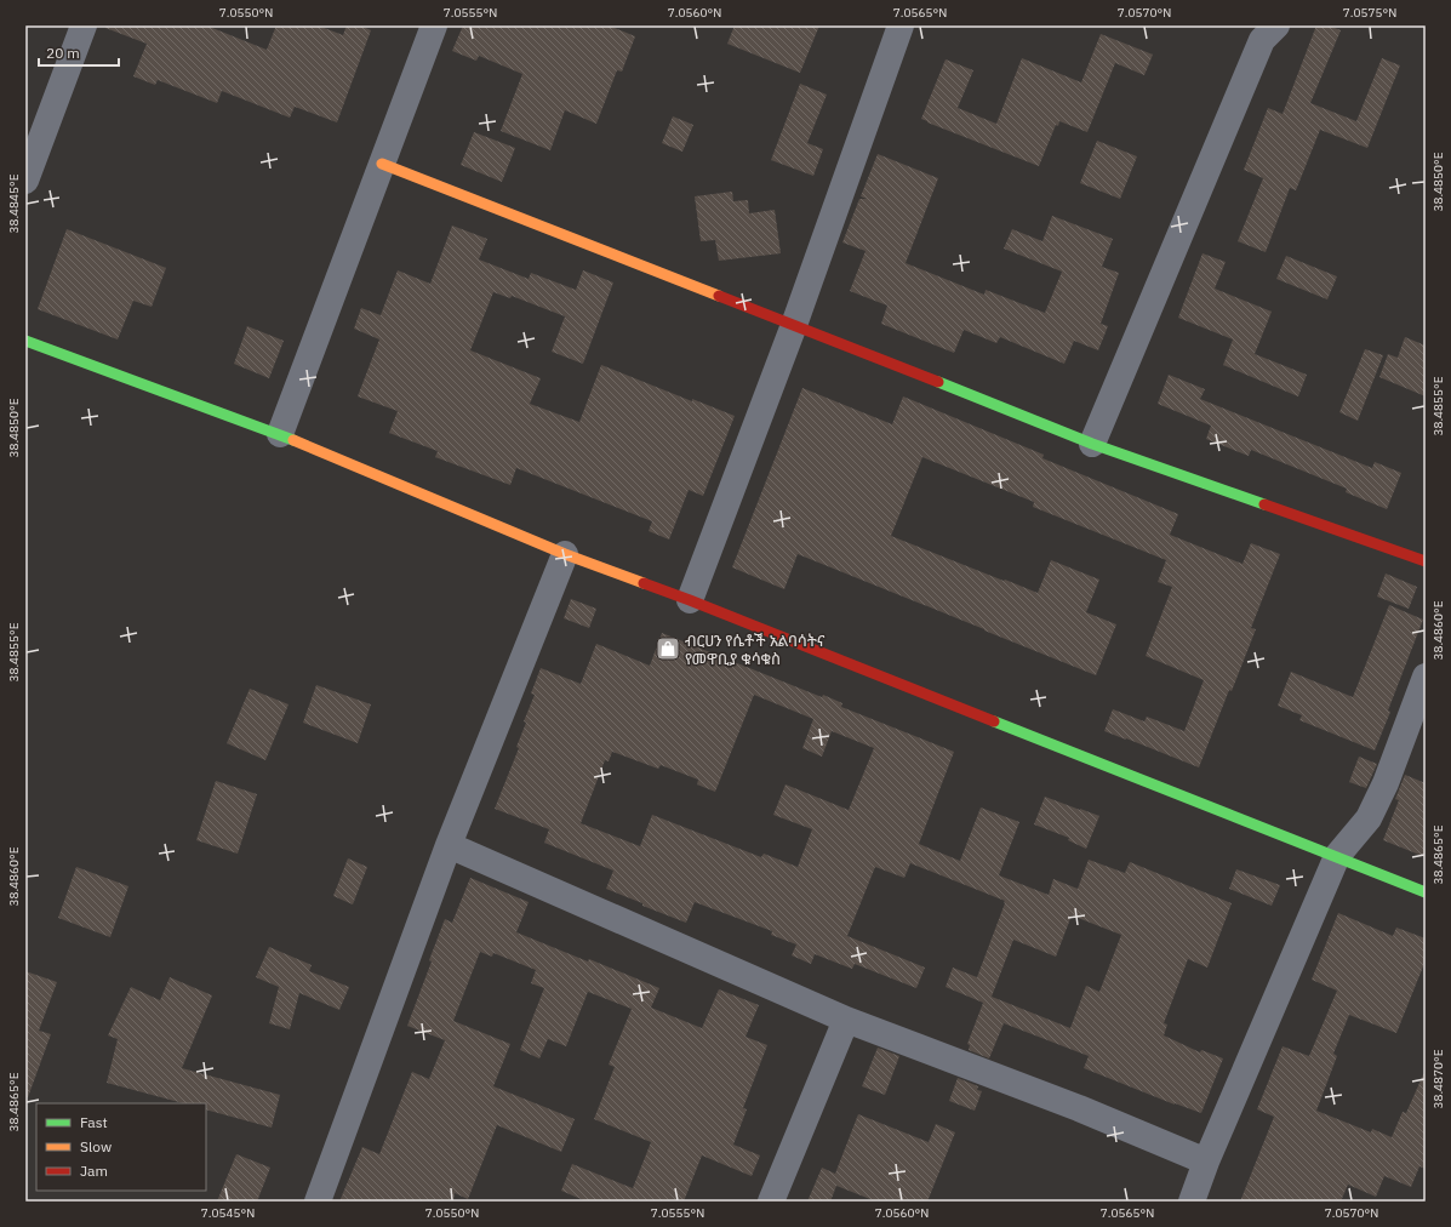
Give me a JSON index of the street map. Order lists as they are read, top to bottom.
{
  "places": {
    "shop": ["ብርሀን የሴቶች አልባሳትና የመዋቢያ ቁሳቁስ"]
  },
  "legend": ["Fast", "Slow", "Jam"],
  "scale_bar": "20 m",
  "coordinates": [
    "7.0550°N",
    "7.0555°N",
    "7.0560°N",
    "7.0565°N",
    "7.0570°N",
    "7.0575°N",
    "38.4850°E",
    "38.4845°E",
    "38.4855°E",
    "38.4860°E",
    "38.4865°E",
    "38.4870°E",
    "7.0545°N"
  ]
}
